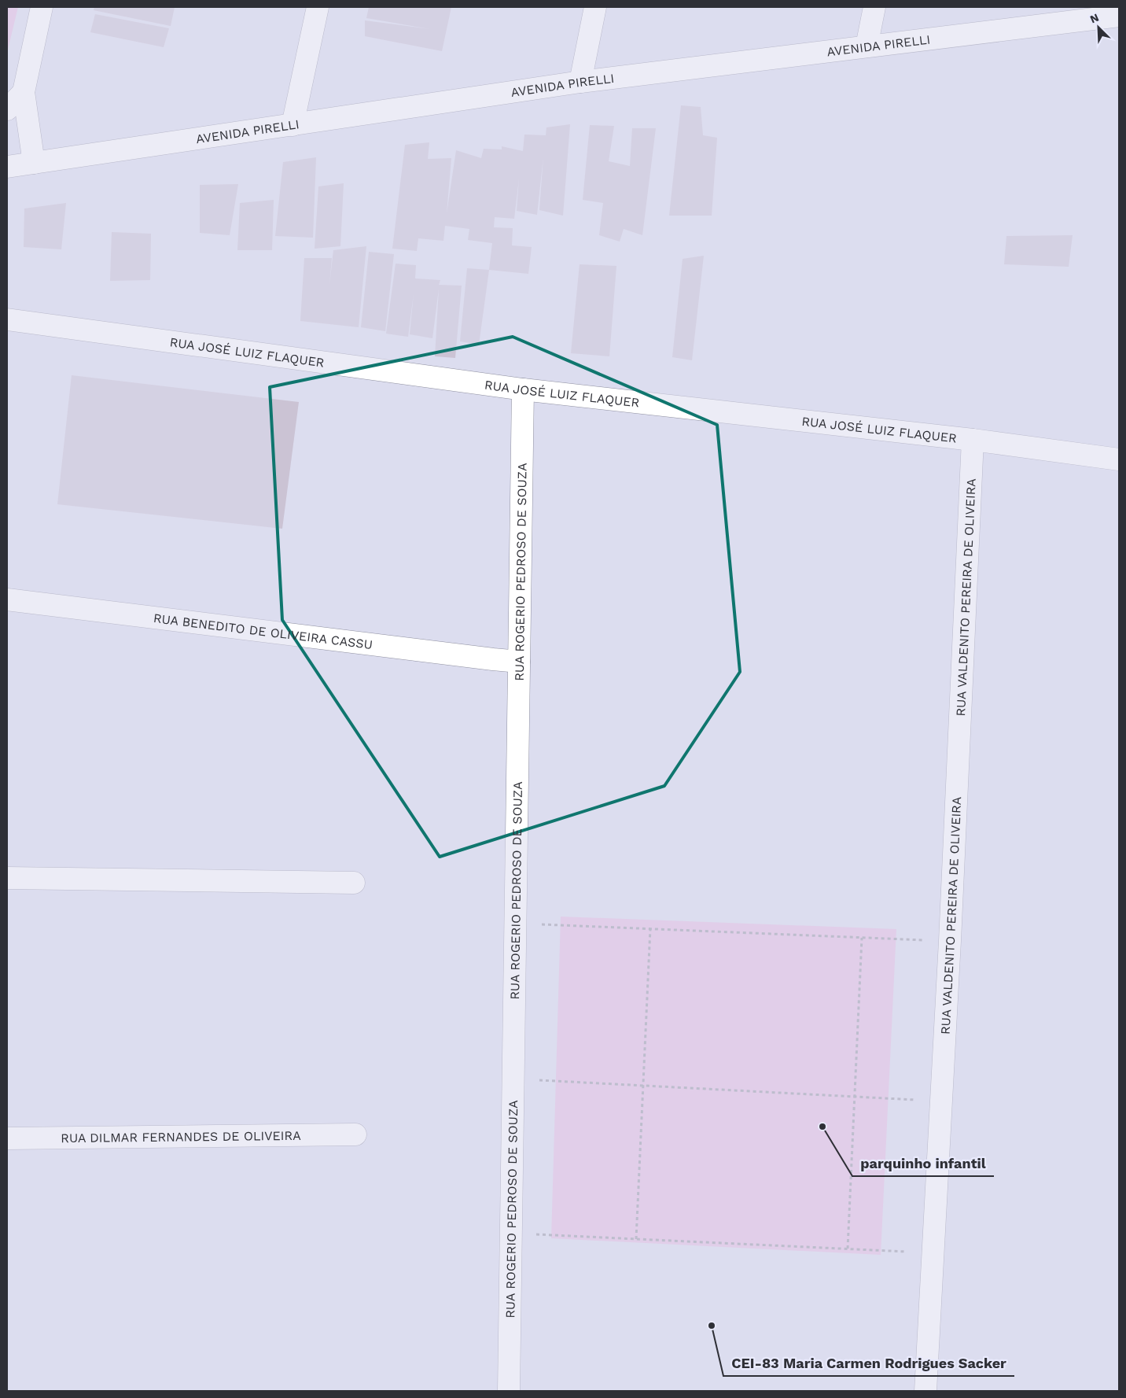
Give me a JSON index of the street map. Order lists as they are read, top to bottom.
{
  "streets": {
    "street": [
      "AVENIDA PIRELLI",
      "RUA JOSÉ LUIZ FLAQUER",
      "RUA ROGERIO PEDROSO DE SOUZA",
      "RUA VALDENITO PEREIRA DE OLIVEIRA",
      "RUA BENEDITO DE OLIVEIRA CASSU",
      "RUA DILMAR FERNANDES DE OLIVEIRA"
    ]
  },
  "crossings": [
    ["RUA JOSÉ LUIZ FLAQUER", "RUA ROGERIO PEDROSO DE SOUZA"],
    ["RUA JOSÉ LUIZ FLAQUER", "RUA VALDENITO PEREIRA DE OLIVEIRA"],
    ["RUA ROGERIO PEDROSO DE SOUZA", "RUA BENEDITO DE OLIVEIRA CASSU"]
  ],
  "places": ["parquinho infantil", "CEI-83 Maria Carmen Rodrigues Sacker"],
  "north": "top left"
}
